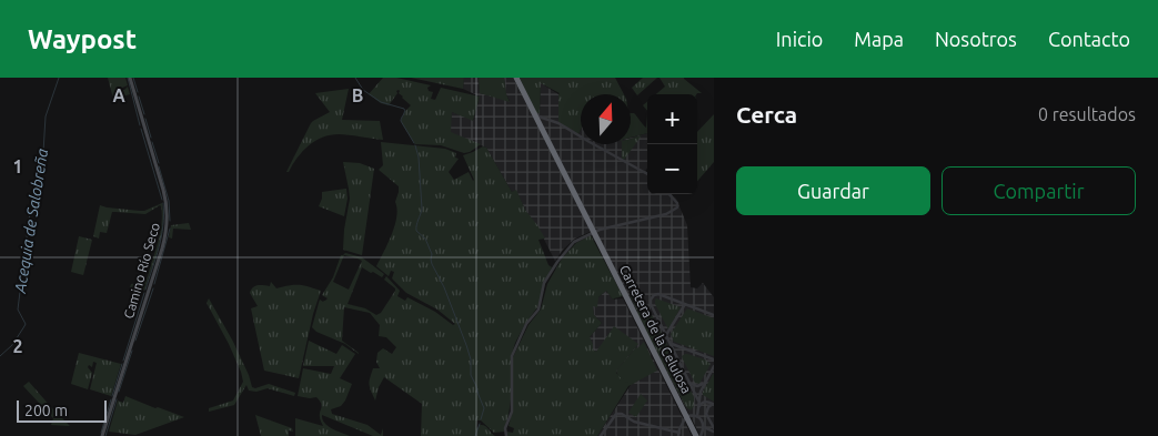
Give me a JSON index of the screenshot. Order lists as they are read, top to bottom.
{
  "streets": {
    "highway": ["Carretera de la Celulosa"],
    "street": ["Camino Río Seco"]
  },
  "water": ["Acequia de Salobreña"],
  "scale_bar": "200 m",
  "north": "top",
  "page": {
    "header": "Waypost",
    "nav": [
      "Inicio",
      "Mapa",
      "Nosotros",
      "Contacto"
    ],
    "heading": ["Cerca", "0 resultados"],
    "map_buttons": ["+", "−"],
    "buttons": ["Guardar", "Compartir"],
    "scale": "200 m"
  },
  "grid": {
    "columns": ["A", "B"],
    "rows": ["1", "2"]
  }
}
